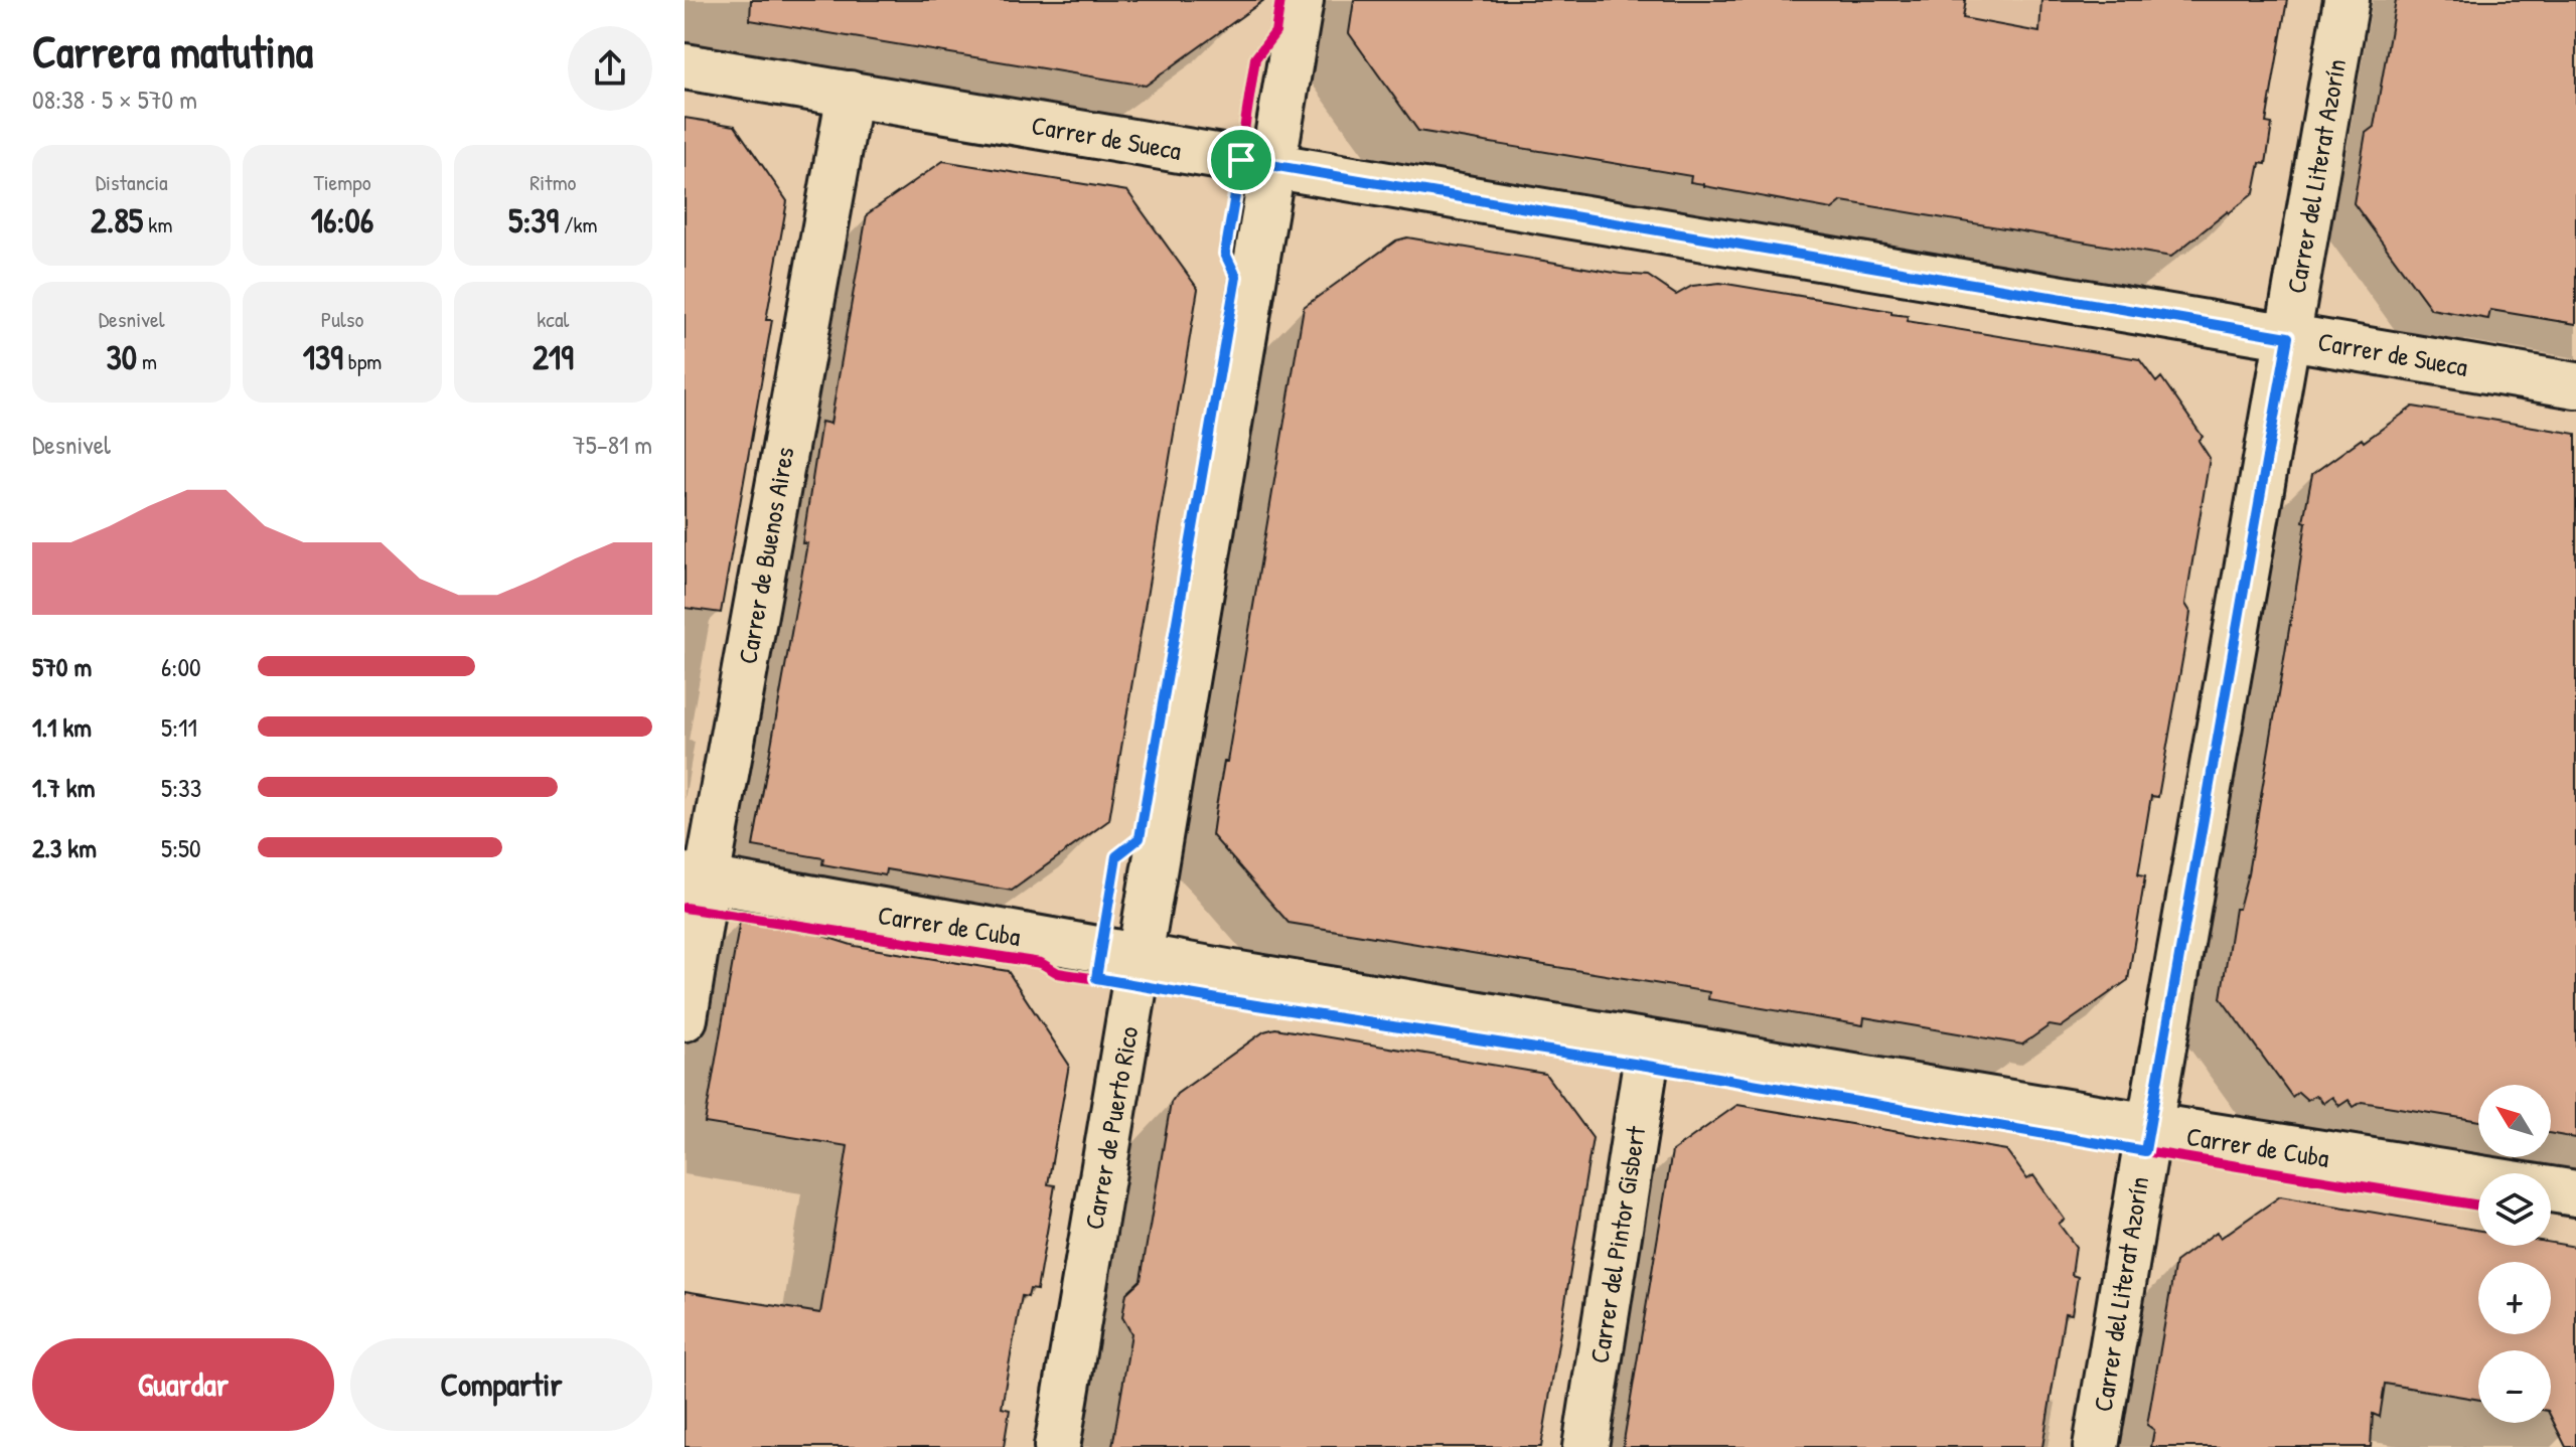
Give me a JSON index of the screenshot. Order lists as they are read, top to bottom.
{
  "streets": {
    "street": [
      "Carrer de Sueca",
      "Carrer del Literat Azorín",
      "Carrer de Buenos Aires",
      "Carrer de Cuba",
      "Carrer de Puerto Rico",
      "Carrer del Pintor Gisbert"
    ]
  },
  "crossings": [
    ["Carrer de Sueca", "Carrer del Literat Azorín"],
    ["Carrer de Sueca", "Carrer de Buenos Aires"],
    ["Carrer de Sueca", "Carrer de Puerto Rico"],
    ["Carrer del Literat Azorín", "Carrer de Cuba"],
    ["Carrer de Buenos Aires", "Carrer de Cuba"],
    ["Carrer de Cuba", "Carrer de Puerto Rico"],
    ["Carrer de Cuba", "Carrer del Pintor Gisbert"]
  ],
  "north": "top left",
  "page": {
    "heading": ["Carrera matutina", "08:38 · 5 × 570 m"],
    "stats": [
      ["Distancia", "2.85 km"],
      ["Tiempo", "16:06"],
      ["Ritmo", "5:39 /km"],
      ["Desnivel", "30 m"],
      ["Pulso", "139 bpm"],
      ["kcal", "219"]
    ],
    "chart": ["Desnivel", "75–81 m"],
    "list": [
      {
        "name": "570 m",
        "note": "6:00"
      },
      {
        "name": "1.1 km",
        "note": "5:11"
      },
      {
        "name": "1.7 km",
        "note": "5:33"
      },
      {
        "name": "2.3 km",
        "note": "5:50"
      }
    ],
    "map_buttons": ["+", "−"],
    "buttons": ["Guardar", "Compartir"]
  }
}
